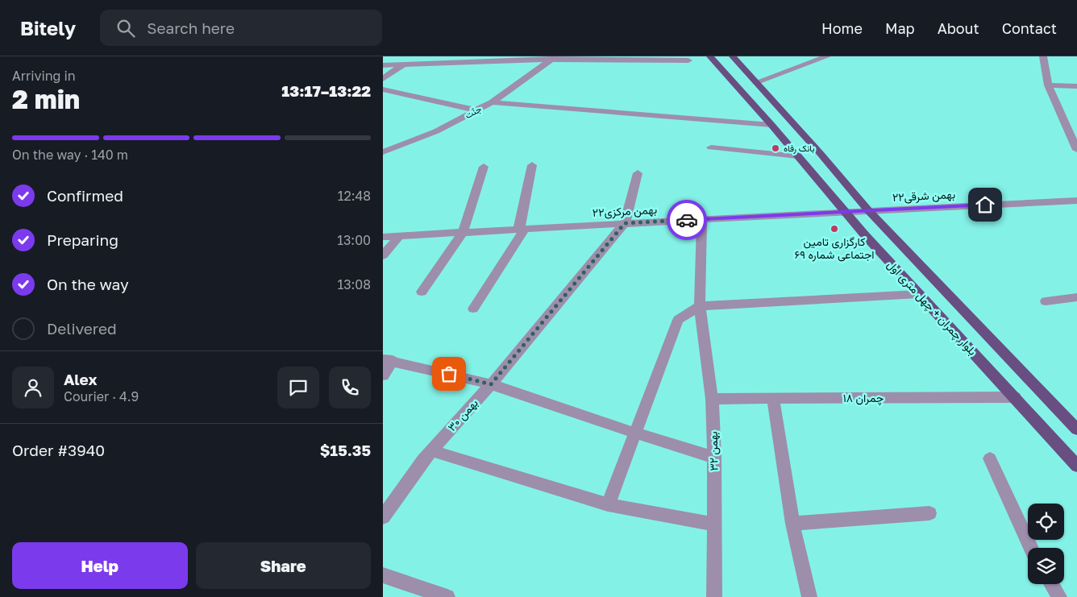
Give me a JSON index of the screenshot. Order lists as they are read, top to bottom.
{
  "streets": {
    "main road": ["بلوار چمران + چهل متری اول"],
    "street": [
      "جنّت",
      "۲۲بهمن شرقی",
      "۲۲بهمن مرکزی",
      "چمران ۱۸",
      "بهمن ۳۰",
      "بهمن ۳۲"
    ]
  },
  "crossings": [
    ["۲۲بهمن شرقی", "۲۲بهمن مرکزی"],
    ["۲۲بهمن شرقی", "بلوار چمران + چهل متری اول"],
    ["۲۲بهمن مرکزی", "بلوار چمران + چهل متری اول"],
    ["۲۲بهمن مرکزی", "بهمن ۳۰"],
    ["۲۲بهمن مرکزی", "بهمن ۳۲"],
    ["بلوار چمران + چهل متری اول", "چمران ۱۸"],
    ["چمران ۱۸", "بهمن ۳۲"]
  ],
  "places": ["بانک رفاه", "کارگزاری تامین اجتماعی شماره ۶۹"],
  "page": {
    "header": "Bitely",
    "search": "Search here",
    "nav": [
      "Home",
      "Map",
      "About",
      "Contact"
    ],
    "heading": ["2 min", "Arriving in", "13:17–13:22"],
    "panel": [
      "Alex",
      "Courier · 4.9",
      "Order #3940",
      "$15.35"
    ],
    "bar": "On the way · 140 m",
    "list": [
      ["Confirmed", "12:48"],
      ["Preparing", "13:00"],
      ["On the way", "13:08"],
      "Delivered"
    ],
    "buttons": ["Help", "Share"]
  }
}
